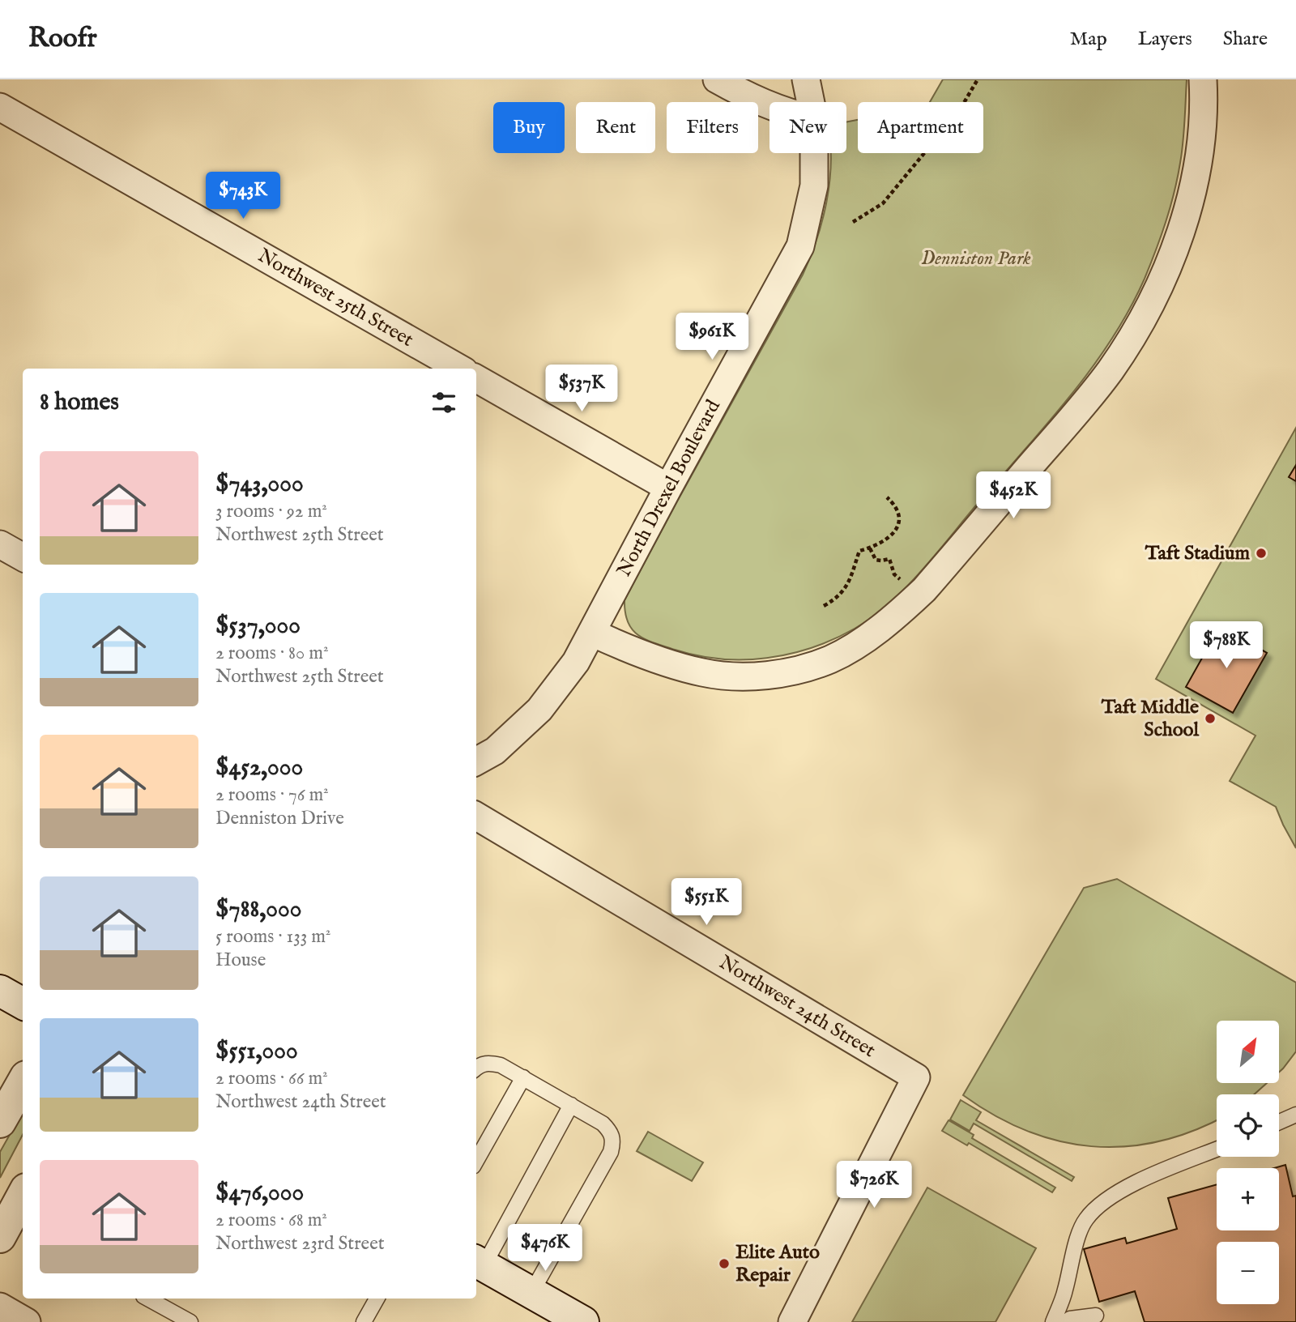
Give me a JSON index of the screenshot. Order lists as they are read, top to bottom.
{
  "streets": {
    "street": ["Northwest 25th Street", "North Drexel Boulevard", "Northwest 24th Street"]
  },
  "parks": ["Denniston Park"],
  "places": ["Taft Stadium", "Taft Middle School", "Elite Auto Repair"],
  "north": "top right",
  "page": {
    "header": "Roofr",
    "nav": ["Map", "Layers", "Share"],
    "chip": [
      "Buy",
      "Rent",
      "Filters",
      "New",
      "Apartment"
    ],
    "price": [
      "$743K",
      "$961K",
      "$537K",
      "$452K",
      "$788K",
      "$551K",
      "$726K",
      "$476K"
    ],
    "heading": "8 homes",
    "list": [
      {
        "name": "$743,000",
        "note": "3 rooms · 92 m² · Northwest 25th Street"
      },
      {
        "name": "$537,000",
        "note": "2 rooms · 80 m² · Northwest 25th Street"
      },
      {
        "name": "$452,000",
        "note": "2 rooms · 76 m² · Denniston Drive"
      },
      {
        "name": "$788,000",
        "note": "5 rooms · 133 m² · House"
      },
      {
        "name": "$551,000",
        "note": "2 rooms · 66 m² · Northwest 24th Street"
      },
      {
        "name": "$476,000",
        "note": "2 rooms · 68 m² · Northwest 23rd Street"
      }
    ],
    "map_buttons": ["+", "−"]
  }
}
